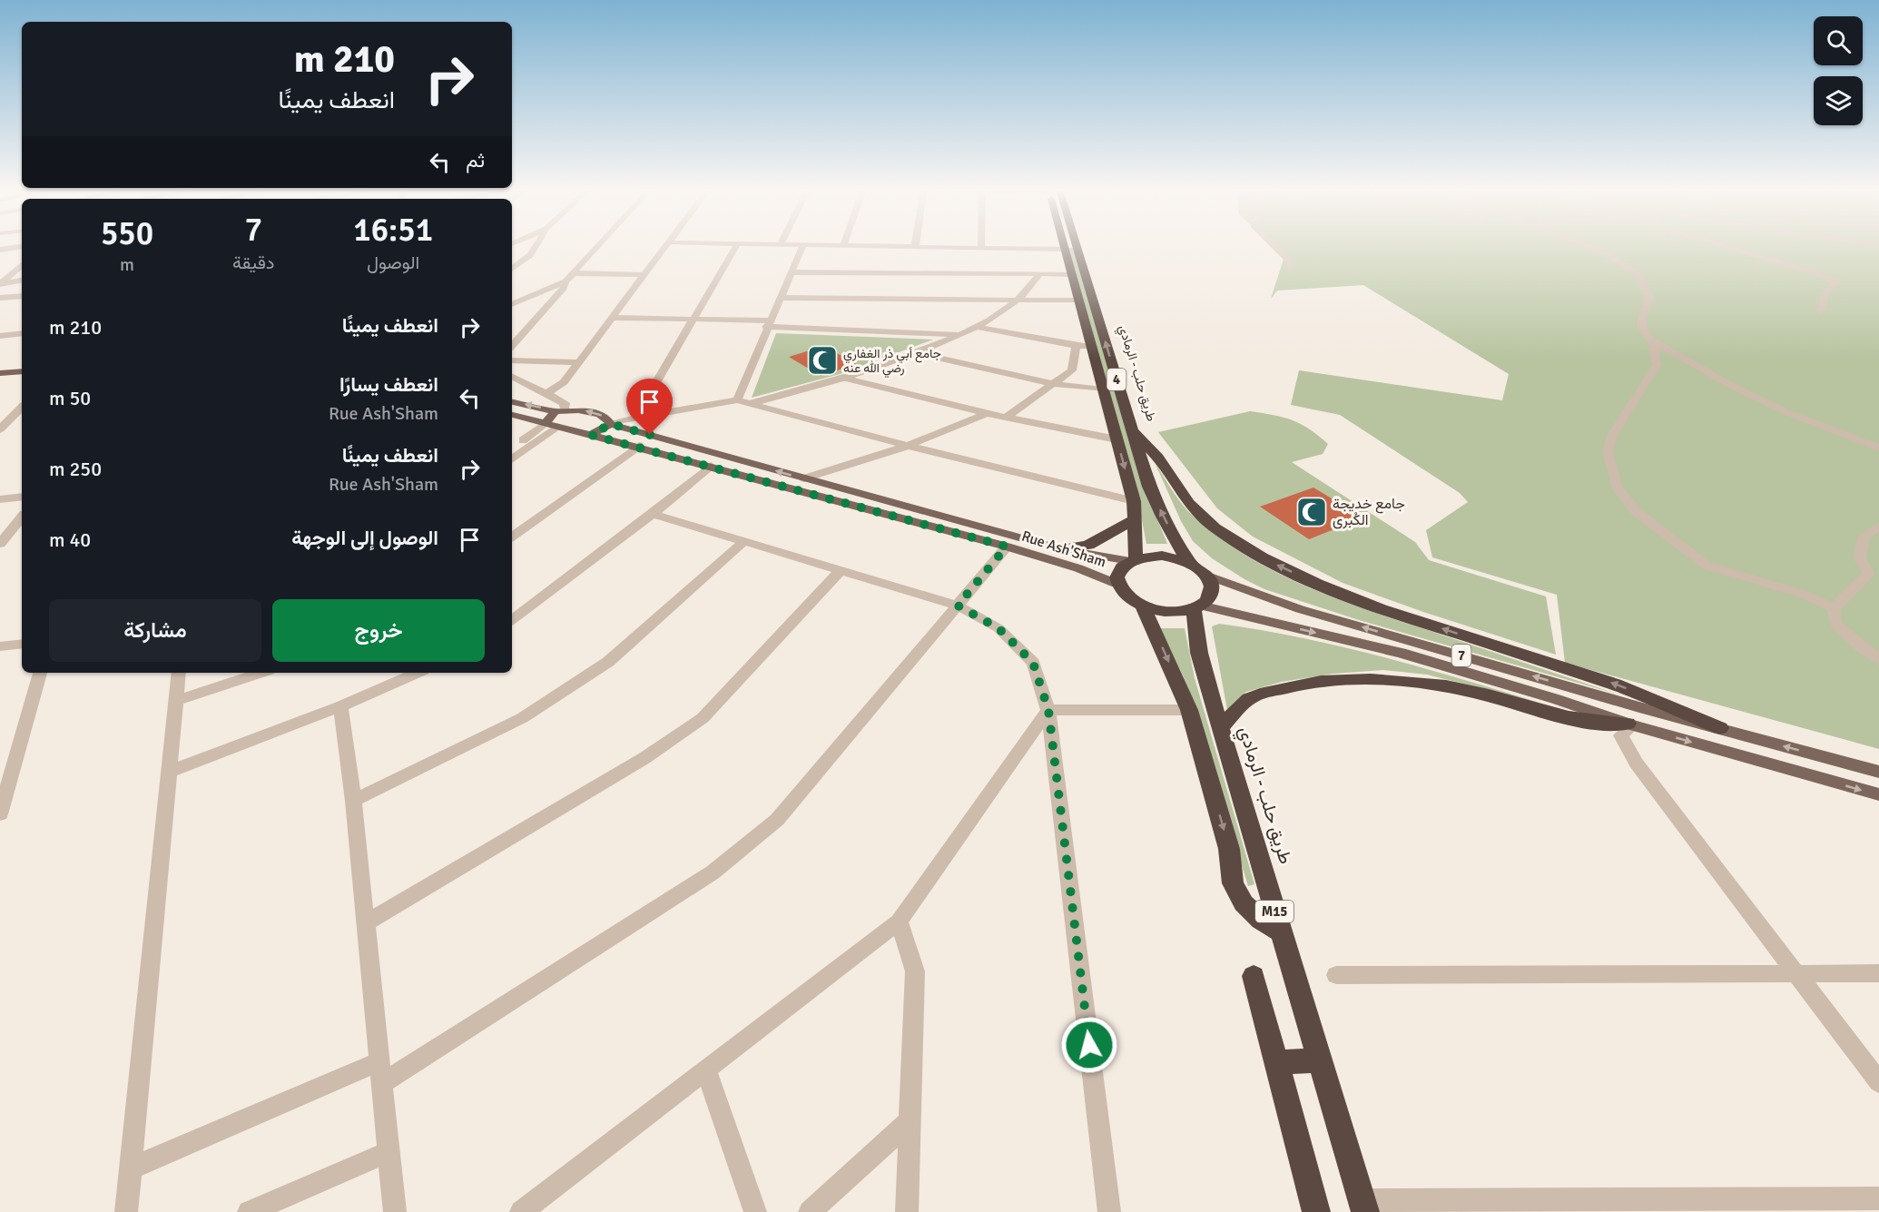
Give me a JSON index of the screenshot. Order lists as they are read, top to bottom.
{
  "streets": {
    "highway": ["طريق حلب - الرمادي", "4", "M15"],
    "main road": ["Rue Ash'Sham", "7"]
  },
  "crossings": [
    ["طريق حلب - الرمادي", "4"],
    ["طريق حلب - الرمادي", "Rue Ash'Sham"],
    ["طريق حلب - الرمادي", "7"],
    ["طريق حلب - الرمادي", "M15"],
    ["4", "Rue Ash'Sham"],
    ["4", "7"],
    ["4", "M15"],
    ["Rue Ash'Sham", "7"],
    ["Rue Ash'Sham", "M15"],
    ["7", "M15"]
  ],
  "places": {
    "mosque": ["جامع أبي ذر الغفاري رضي الله عنه", "جامع خديجة الكُبرى"]
  },
  "page": {
    "turn": ["210 m", "انعطف يمينًا"],
    "then": "ثم",
    "eta": [
      "16:51",
      "الوصول",
      "7",
      "دقيقة",
      "550",
      "m"
    ],
    "list": [
      {
        "name": "انعطف يمينًا",
        "value": "210 m"
      },
      {
        "name": "انعطف يسارًا",
        "note": "Rue Ash'Sham",
        "value": "50 m"
      },
      {
        "name": "انعطف يمينًا",
        "note": "Rue Ash'Sham",
        "value": "250 m"
      },
      {
        "name": "الوصول إلى الوجهة",
        "value": "40 m"
      }
    ],
    "buttons": ["خروج", "مشاركة"]
  }
}
